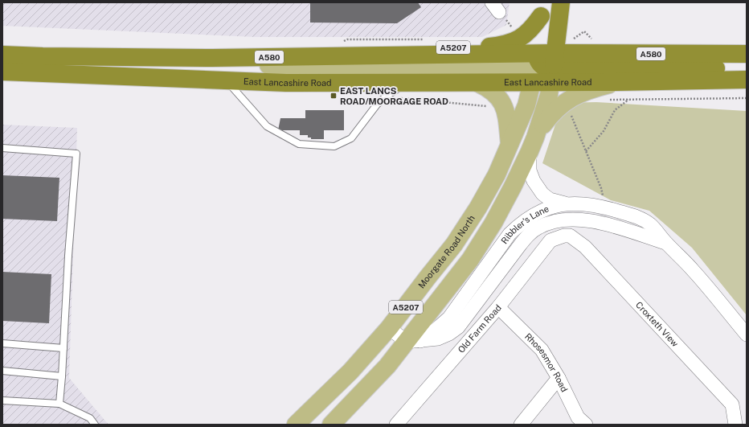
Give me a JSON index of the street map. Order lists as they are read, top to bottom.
{
  "streets": {
    "highway": ["A5207", "A580", "East Lancashire Road"],
    "main road": ["Moorgate Road North"],
    "street": [
      "Ribbler's Lane",
      "Croxteth View",
      "Old Farm Road",
      "Rhosesmor Road"
    ]
  },
  "crossings": [
    ["A5207", "East Lancashire Road"],
    ["A5207", "Ribbler's Lane"],
    ["A5207", "Moorgate Road North"],
    ["East Lancashire Road", "Moorgate Road North"],
    ["Croxteth View", "Old Farm Road"],
    ["Old Farm Road", "Rhosesmor Road"]
  ],
  "places": {
    "transit": ["EAST LANCS ROAD/MOORGAGE ROAD"]
  }
}
